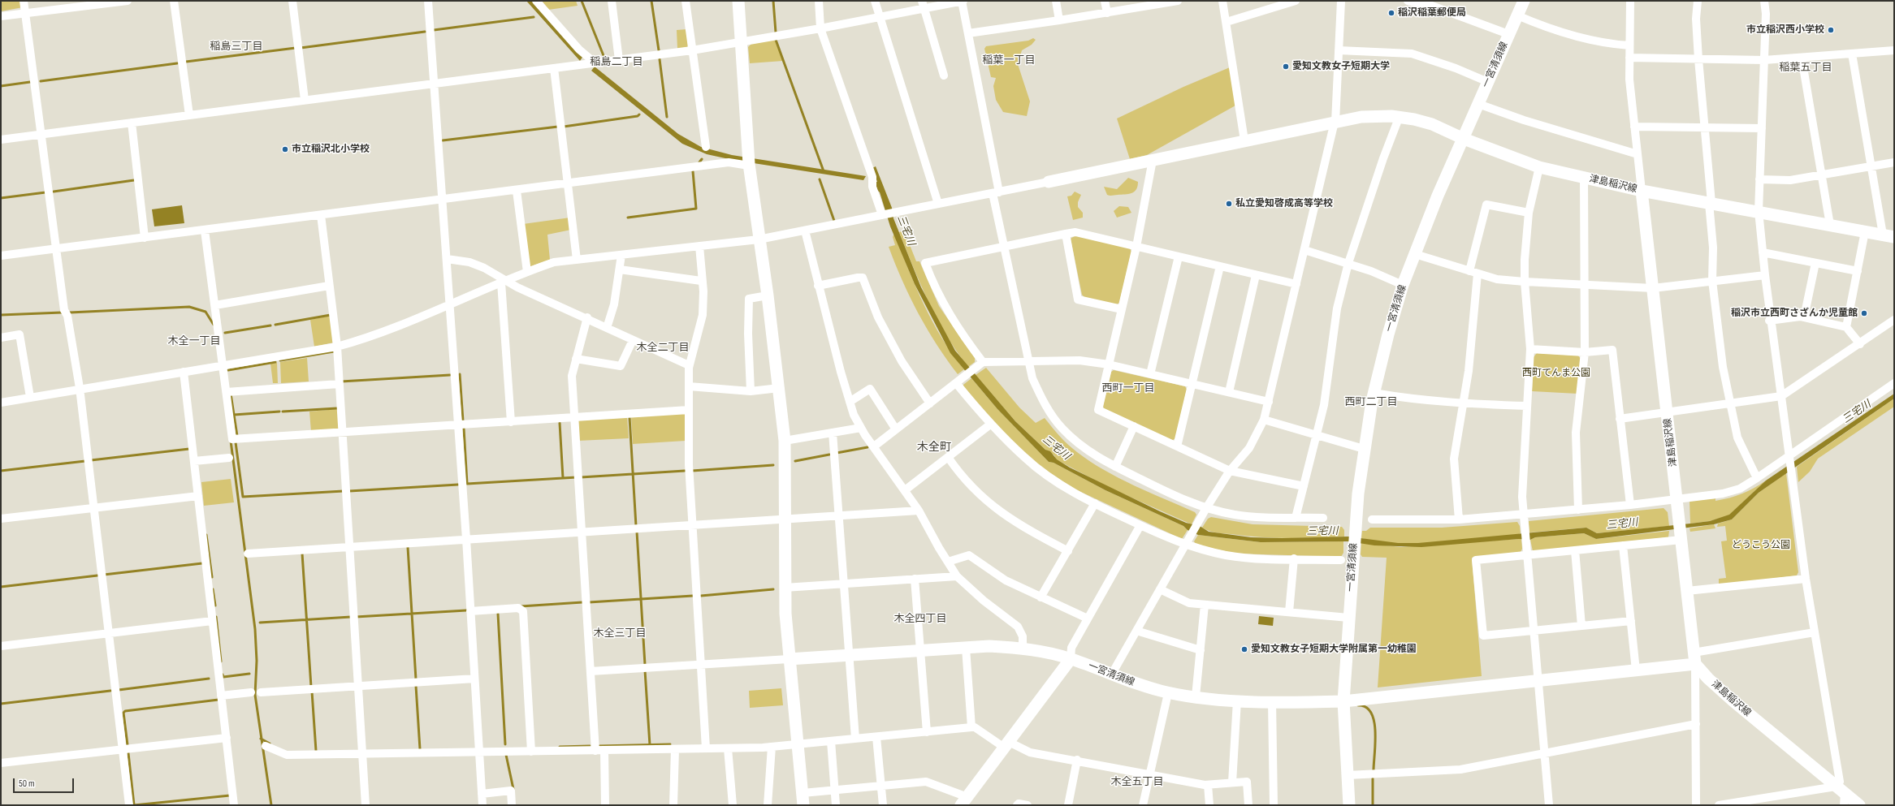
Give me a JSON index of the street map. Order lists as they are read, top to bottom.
{
  "streets": {
    "street": ["一宮清須線", "津島稲沢線"]
  },
  "crossings": [
    ["一宮清須線", "津島稲沢線"]
  ],
  "districts": [
    "稲島三丁目",
    "稲葉一丁目",
    "稲島二丁目",
    "稲葉五丁目",
    "木全一丁目",
    "木全二丁目",
    "西町一丁目",
    "西町二丁目",
    "木全町",
    "木全四丁目",
    "木全三丁目",
    "木全五丁目"
  ],
  "water": ["三宅川"],
  "parks": ["西町てんま公園", "どうこう公園"],
  "places": [
    "稲沢稲葉郵便局",
    "市立稲沢西小学校",
    "愛知文教女子短期大学",
    "市立稲沢北小学校",
    "私立愛知啓成高等学校",
    "稲沢市立西町さざんか児童館",
    "愛知文教女子短期大学附属第一幼稚園"
  ],
  "scale_bar": "50 m"
}
